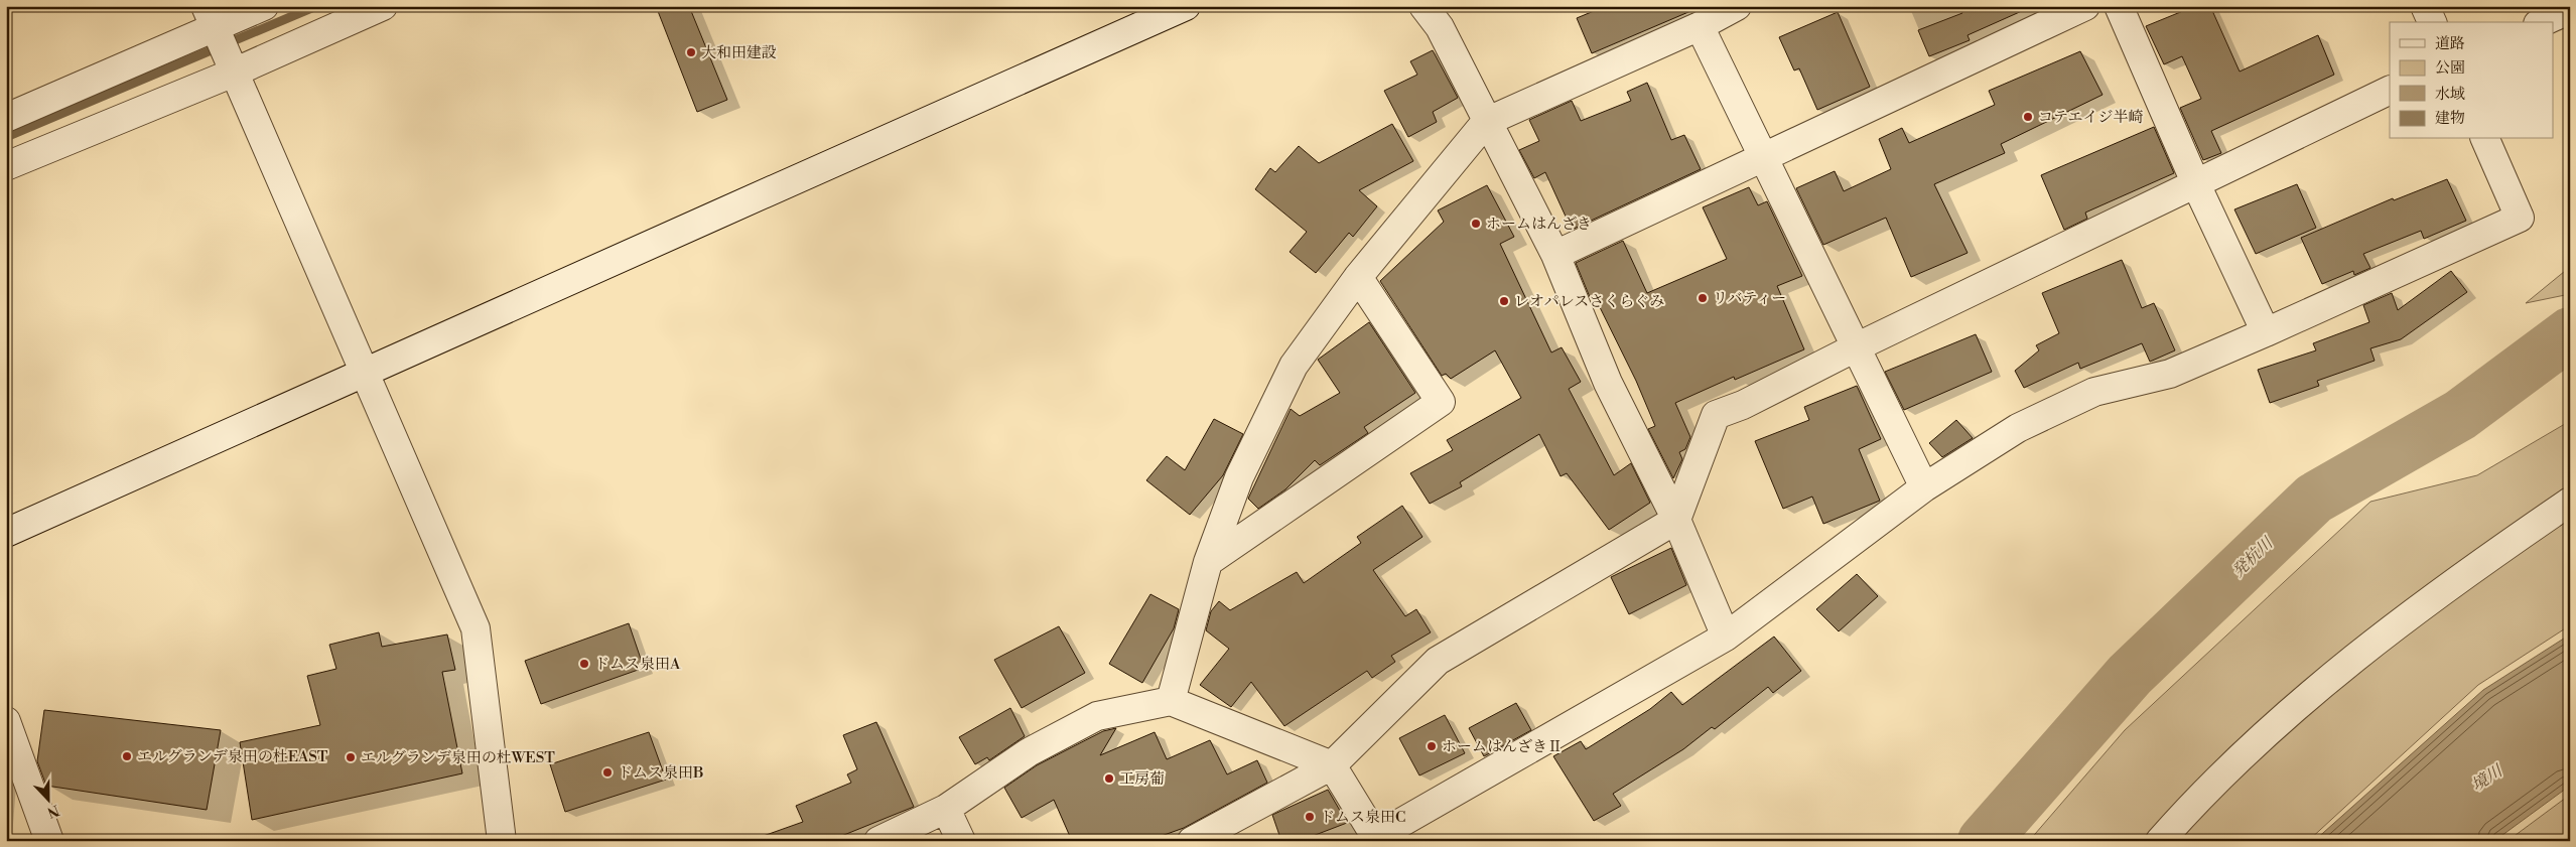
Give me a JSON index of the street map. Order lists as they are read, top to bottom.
{
  "water": ["発杭川", "境川"],
  "places": [
    "大和田建設",
    "コテエイジ半崎",
    "ホームはんざき",
    "リバティー",
    "レオパレスさくらぐみ",
    "ドムス泉田A",
    "ホームはんざきⅡ",
    "エルグランデ泉田の杜EAST",
    "エルグランデ泉田の杜WEST",
    "ドムス泉田B",
    "工房葡",
    "ドムス泉田C"
  ],
  "legend": [
    "道路",
    "公園",
    "水域",
    "建物"
  ],
  "north": "bottom"
}
